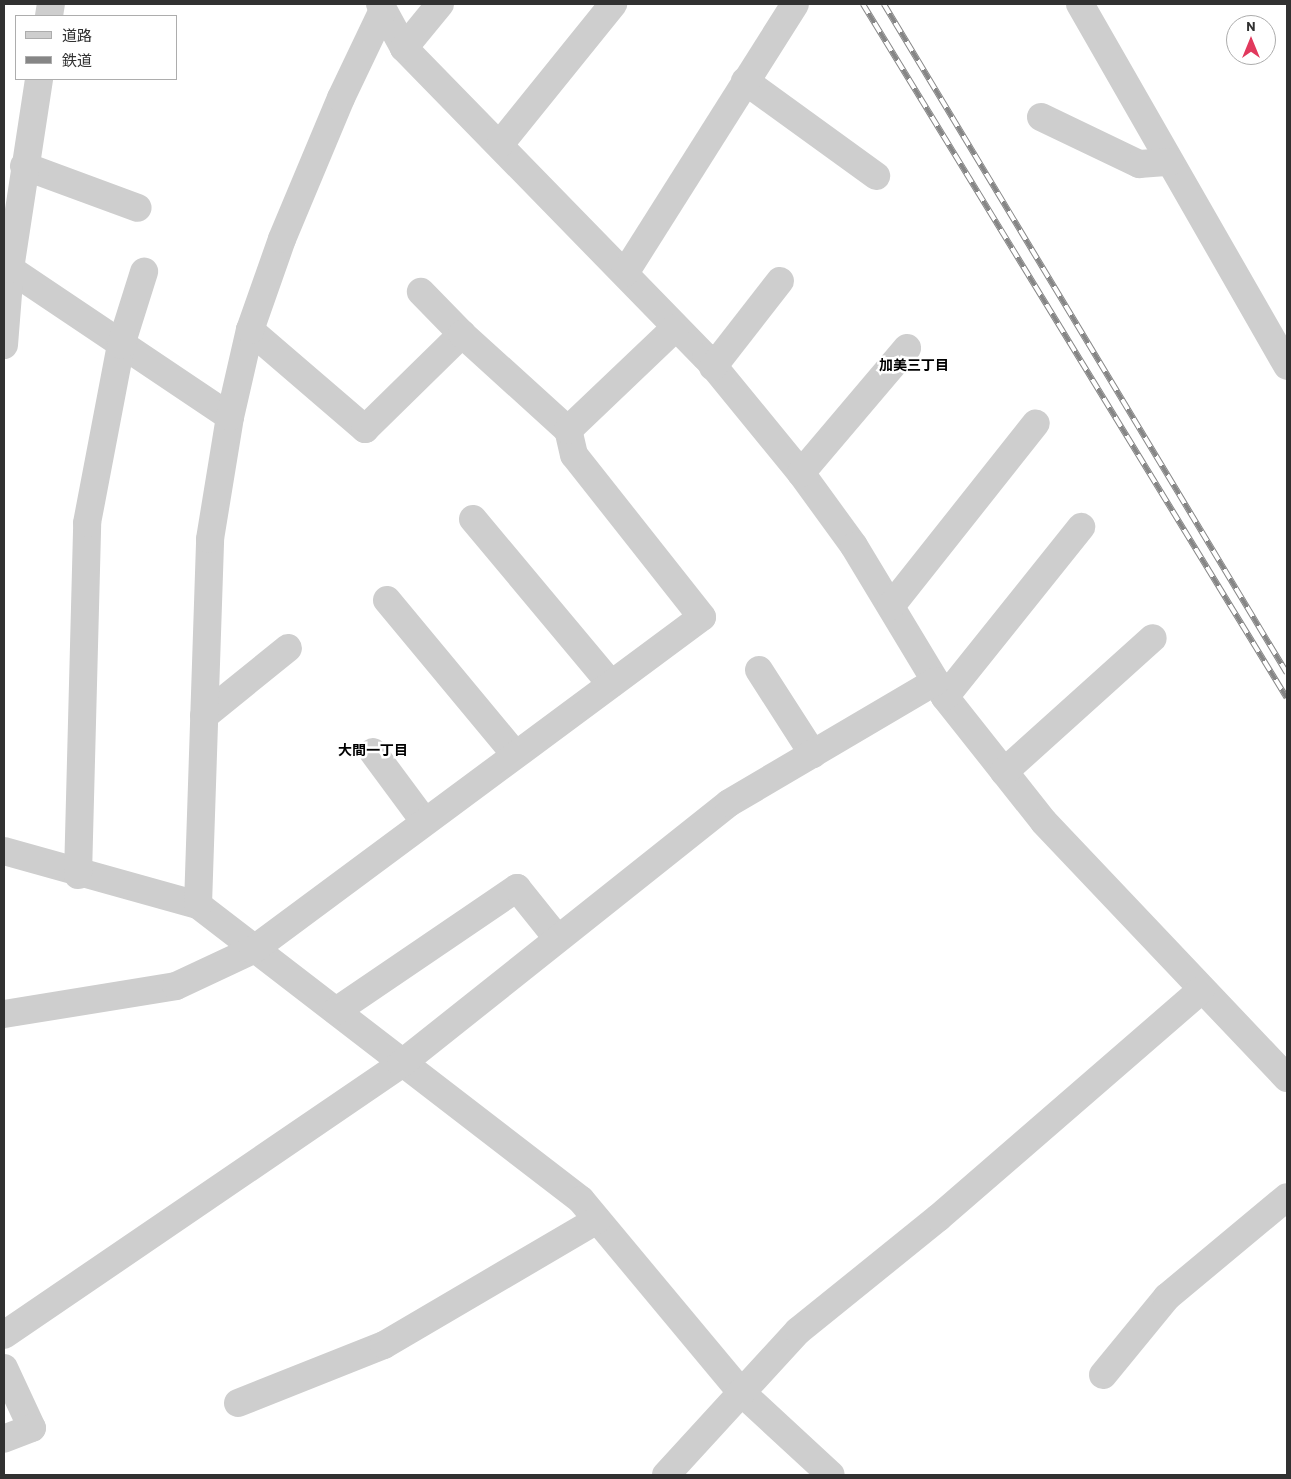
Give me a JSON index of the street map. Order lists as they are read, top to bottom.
{
  "districts": ["加美三丁目", "大間一丁目"],
  "legend": ["道路", "鉄道"],
  "north": "top"
}
